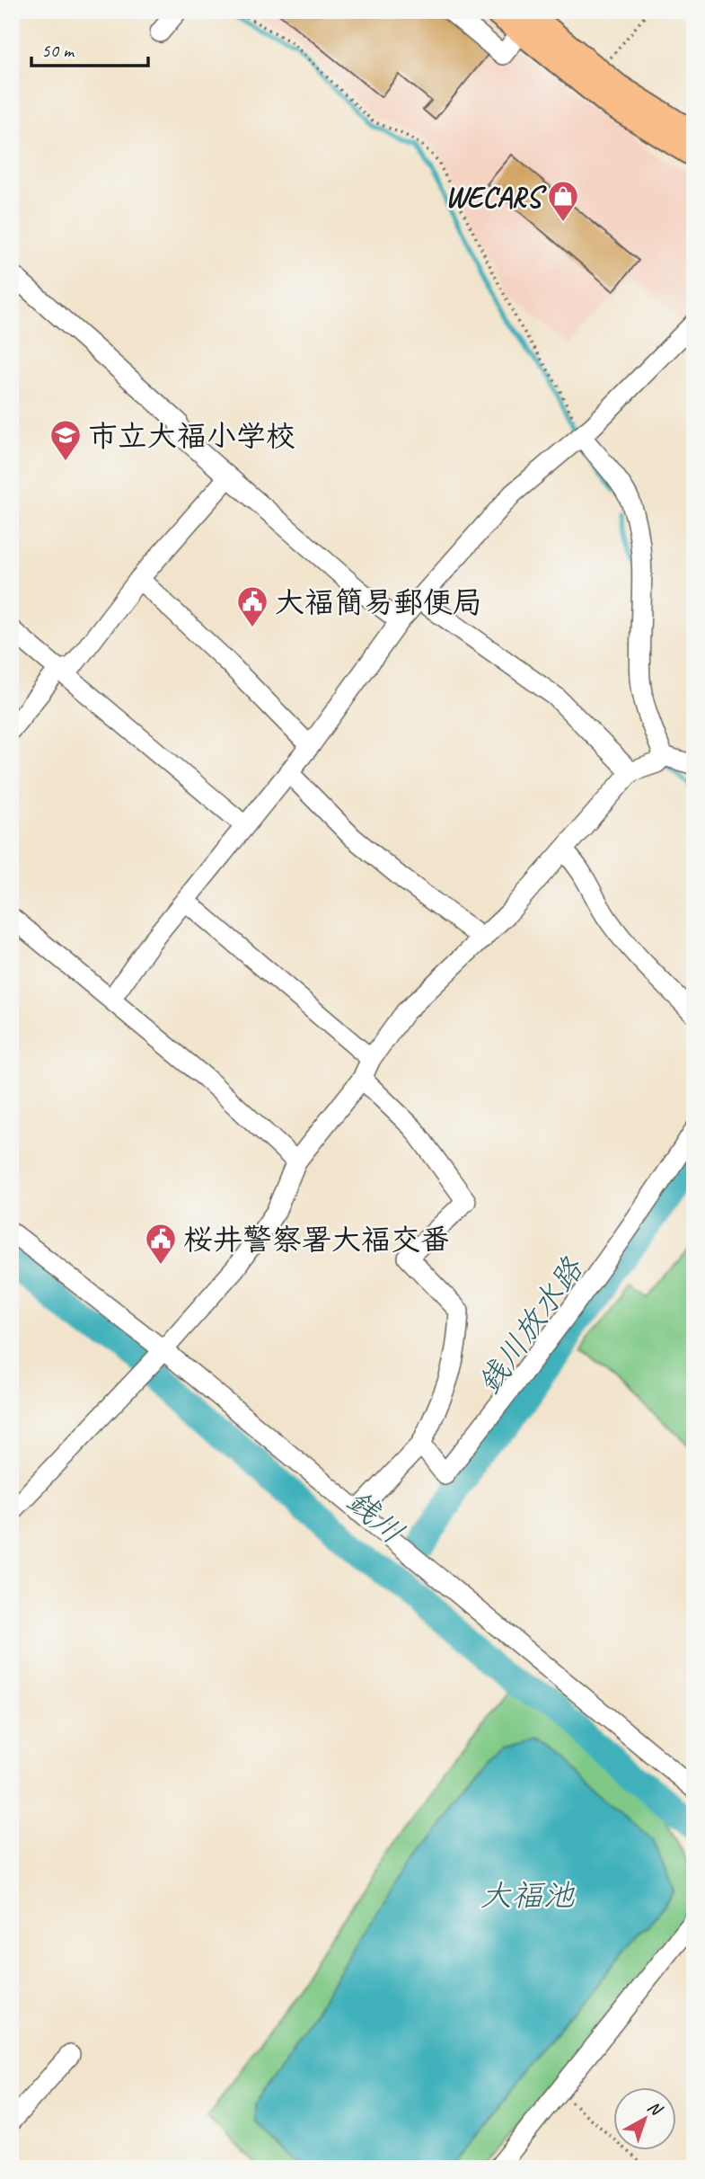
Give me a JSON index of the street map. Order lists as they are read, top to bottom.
{
  "water": ["銭川放水路", "銭川", "大福池"],
  "places": {
    "shop": ["WECARS"],
    "school or university": ["市立大福小学校"],
    "public building": ["大福簡易郵便局", "桜井警察署大福交番"]
  },
  "scale_bar": "50 m",
  "north": "top right"
}
